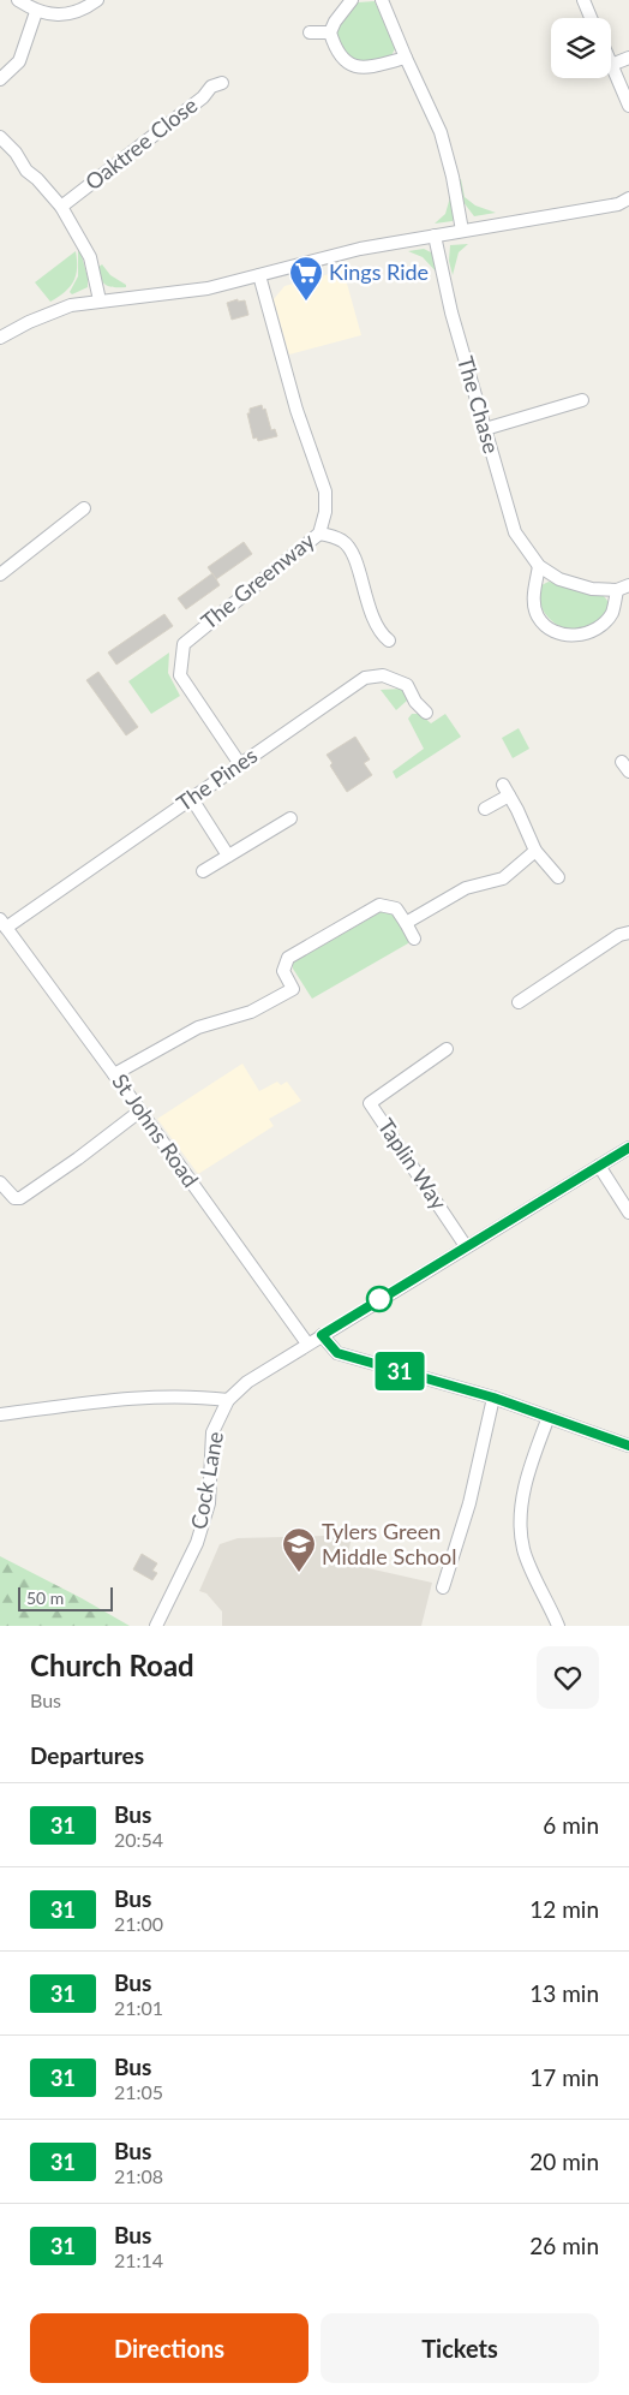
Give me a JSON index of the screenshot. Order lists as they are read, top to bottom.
{
  "streets": {
    "street": [
      "Oaktree Close",
      "The Chase",
      "The Greenway",
      "The Pines",
      "St Johns Road",
      "Taplin Way",
      "Cock Lane"
    ]
  },
  "crossings": [
    ["The Greenway", "The Pines"],
    ["The Pines", "St Johns Road"]
  ],
  "places": {
    "supermarket": ["Kings Ride"],
    "school or university": ["Tylers Green Middle School"]
  },
  "lines": ["bus line 31"],
  "scale_bar": "50 m",
  "page": {
    "on_map": "31",
    "scale": "50 m",
    "heading": [
      ["Church Road", "Bus"],
      "Departures"
    ],
    "list": [
      {
        "mark": "31",
        "name": "Bus",
        "note": "20:54",
        "value": "6 min"
      },
      {
        "mark": "31",
        "name": "Bus",
        "note": "21:00",
        "value": "12 min"
      },
      {
        "mark": "31",
        "name": "Bus",
        "note": "21:01",
        "value": "13 min"
      },
      {
        "mark": "31",
        "name": "Bus",
        "note": "21:05",
        "value": "17 min"
      },
      {
        "mark": "31",
        "name": "Bus",
        "note": "21:08",
        "value": "20 min"
      },
      {
        "mark": "31",
        "name": "Bus",
        "note": "21:14",
        "value": "26 min"
      }
    ],
    "buttons": ["Directions", "Tickets"]
  }
}
